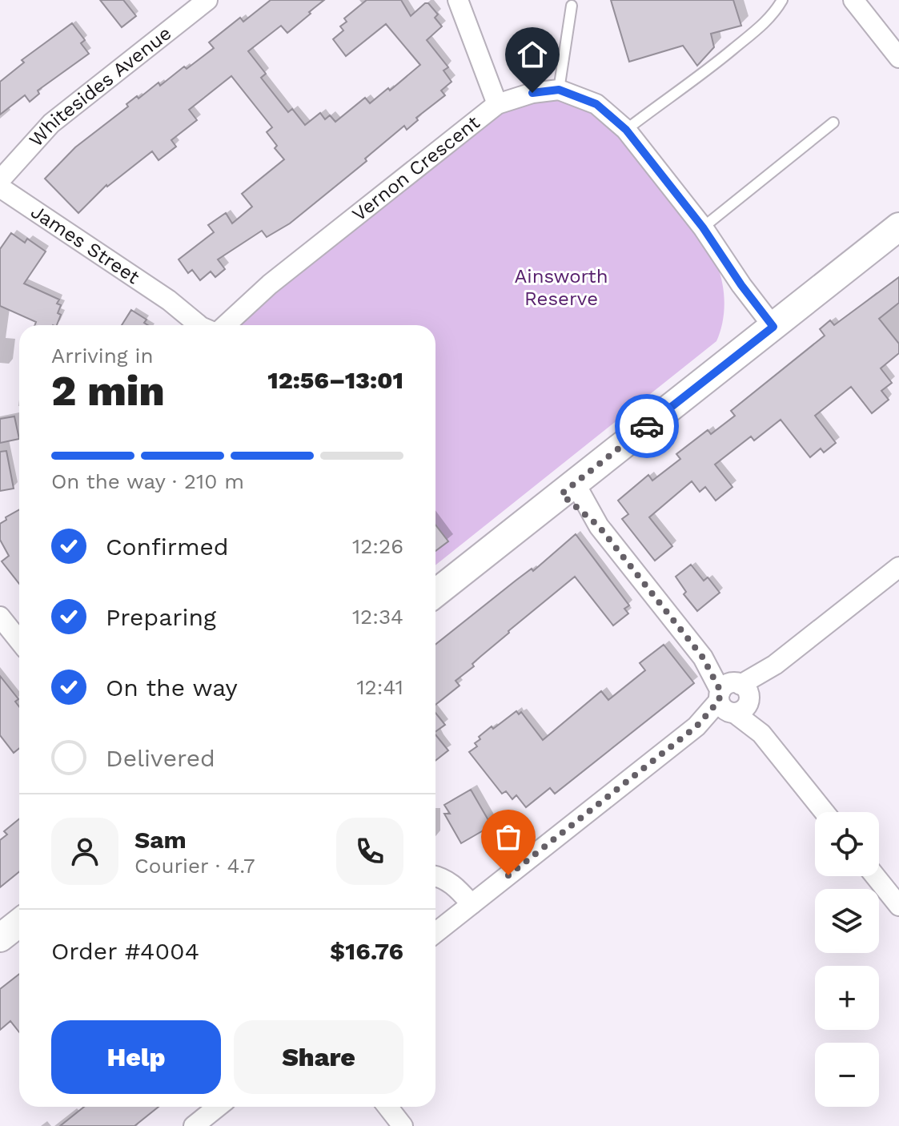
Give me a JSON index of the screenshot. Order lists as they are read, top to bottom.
{
  "streets": {
    "street": ["Whitesides Avenue", "Vernon Crescent", "James Street"]
  },
  "parks": ["Ainsworth Reserve"],
  "page": {
    "heading": ["2 min", "Arriving in", "12:56–13:01"],
    "panel": [
      "Sam",
      "Courier · 4.7",
      "Order #4004",
      "$16.76"
    ],
    "bar": "On the way · 210 m",
    "list": [
      ["Confirmed", "12:26"],
      ["Preparing", "12:34"],
      ["On the way", "12:41"],
      "Delivered"
    ],
    "map_buttons": ["+", "−"],
    "buttons": ["Help", "Share"]
  }
}
